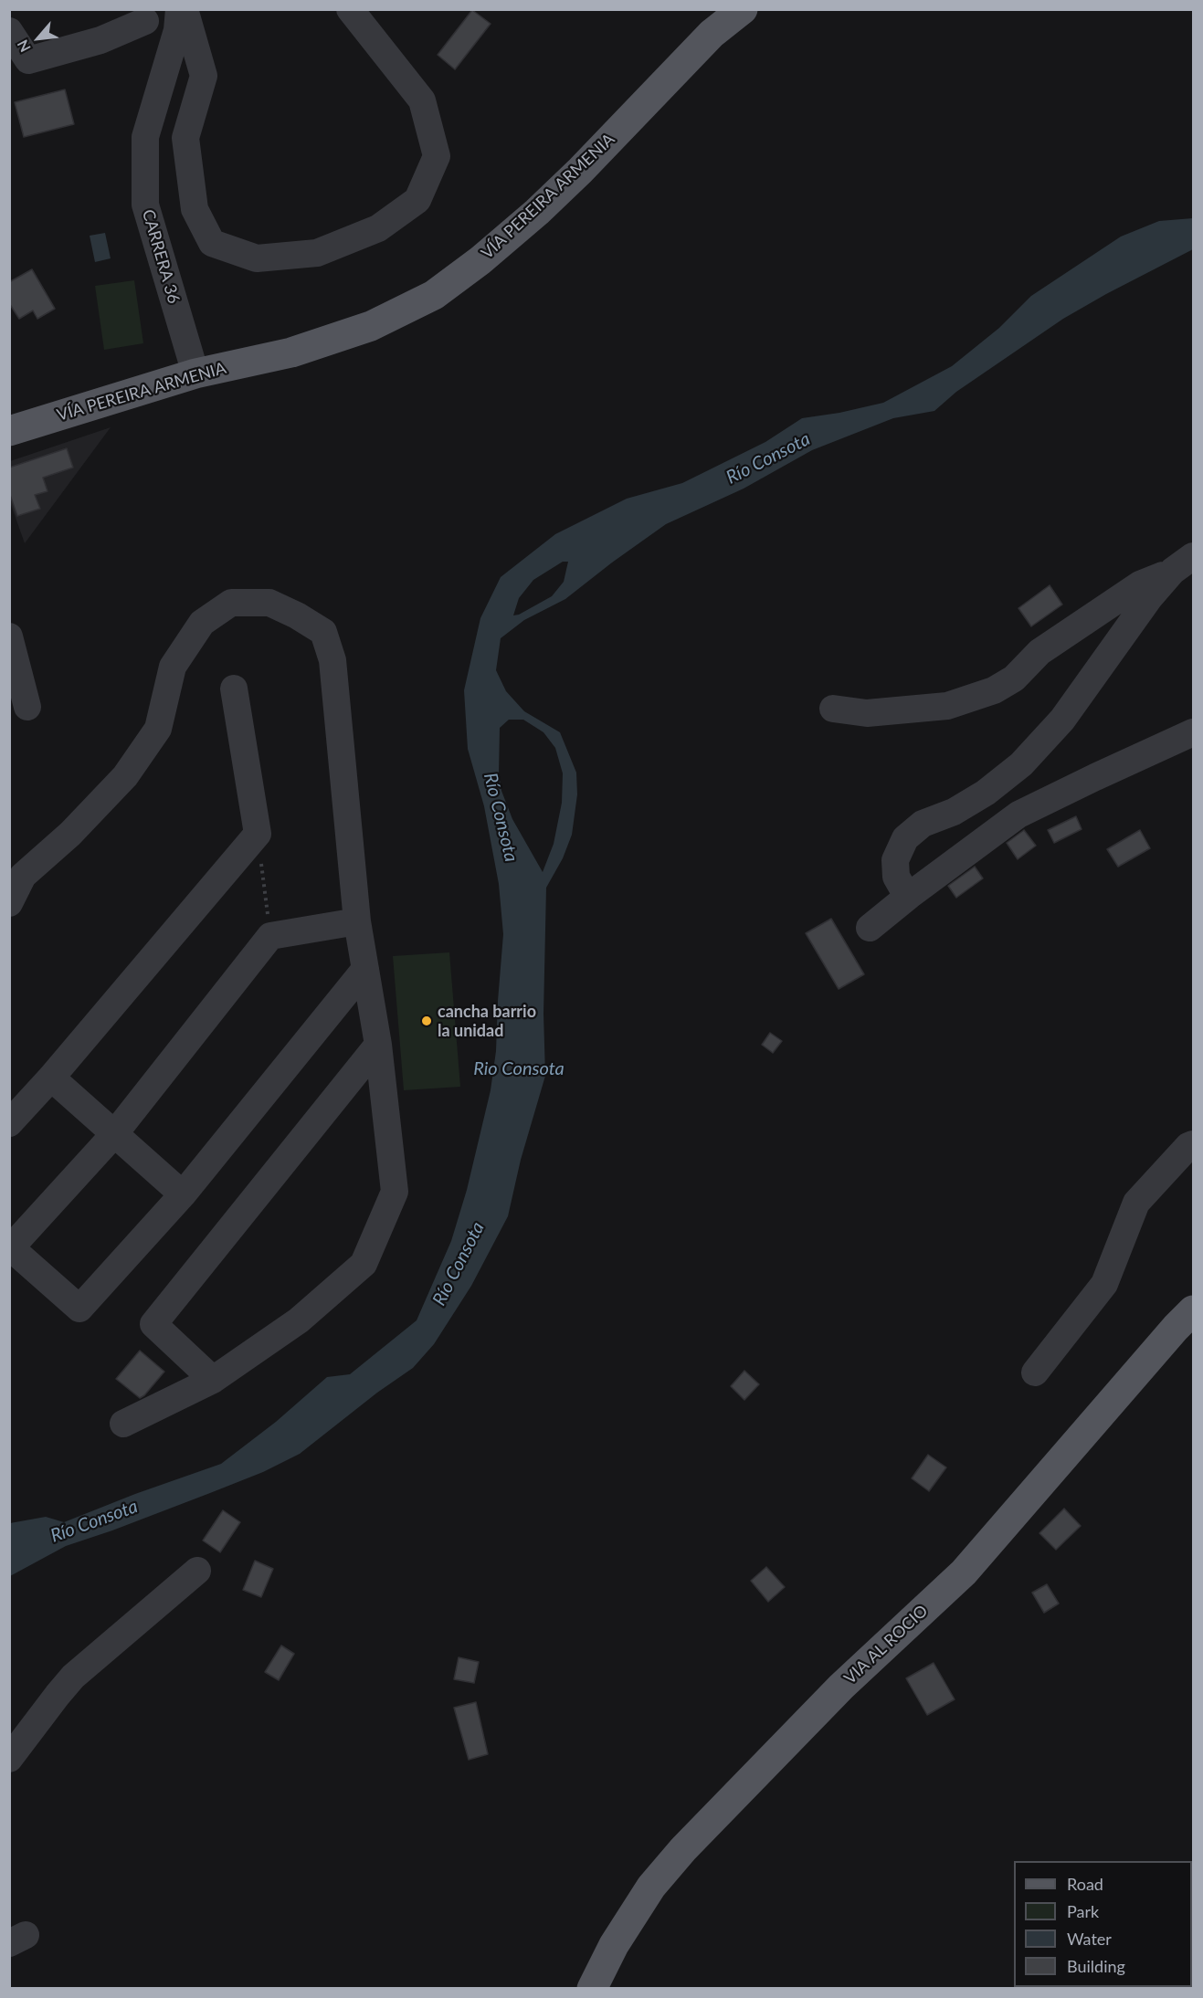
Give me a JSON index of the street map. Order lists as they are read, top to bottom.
{
  "streets": {
    "main road": ["VÍA PEREIRA ARMENIA", "VIA AL ROCIO"],
    "street": ["CARRERA 36"]
  },
  "crossings": [
    ["VÍA PEREIRA ARMENIA", "CARRERA 36"]
  ],
  "water": ["Río Consota", "Rio Consota"],
  "places": ["cancha barrio la unidad"],
  "legend": [
    "Road",
    "Park",
    "Water",
    "Building"
  ],
  "north": "bottom left"
}
